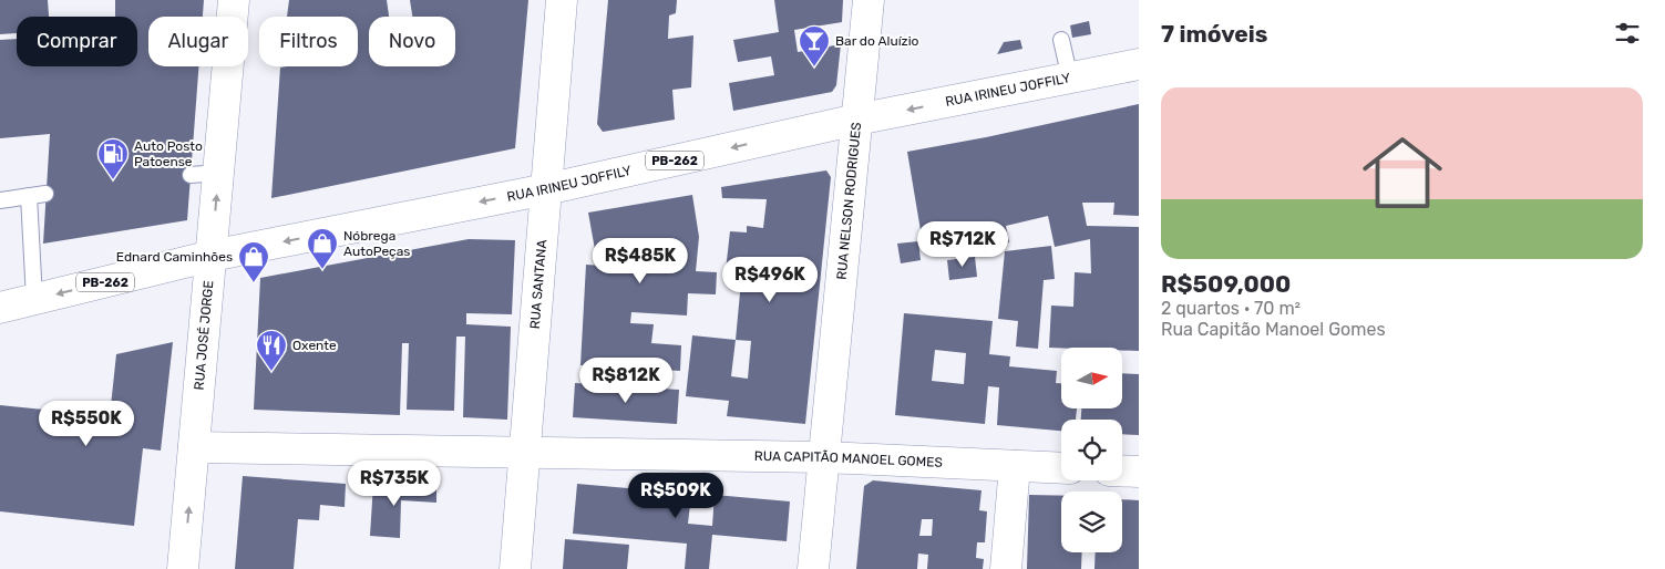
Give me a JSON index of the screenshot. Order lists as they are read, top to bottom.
{
  "streets": {
    "street": [
      "RUA IRINEU JOFFILY",
      "PB-262",
      "RUA NELSON RODRIGUES",
      "RUA SANTANA",
      "RUA JOSÉ JORGE",
      "RUA CAPITÃO MANOEL GOMES"
    ]
  },
  "crossings": [
    ["RUA IRINEU JOFFILY", "RUA NELSON RODRIGUES"],
    ["RUA IRINEU JOFFILY", "RUA SANTANA"],
    ["RUA IRINEU JOFFILY", "RUA JOSÉ JORGE"],
    ["RUA NELSON RODRIGUES", "RUA CAPITÃO MANOEL GOMES"],
    ["RUA SANTANA", "RUA CAPITÃO MANOEL GOMES"],
    ["RUA JOSÉ JORGE", "RUA CAPITÃO MANOEL GOMES"]
  ],
  "one_way": ["RUA IRINEU JOFFILY", "RUA JOSÉ JORGE"],
  "places": {
    "bar": ["Bar do Aluízio"],
    "fuel station": ["Auto Posto Patoense"],
    "shop": ["Nóbrega AutoPeças", "Ednard Caminhões"],
    "restaurant": ["Oxente"]
  },
  "north": "right",
  "page": {
    "heading": "7 imóveis",
    "chip": [
      "Comprar",
      "Alugar",
      "Filtros",
      "Novo"
    ],
    "list": [
      {
        "name": "R$509,000",
        "note": "2 quartos · 70 m² · Rua Capitão Manoel Gomes"
      }
    ],
    "price": [
      "R$712K",
      "R$485K",
      "R$496K",
      "R$812K",
      "R$550K",
      "R$735K",
      "R$509K"
    ]
  }
}
